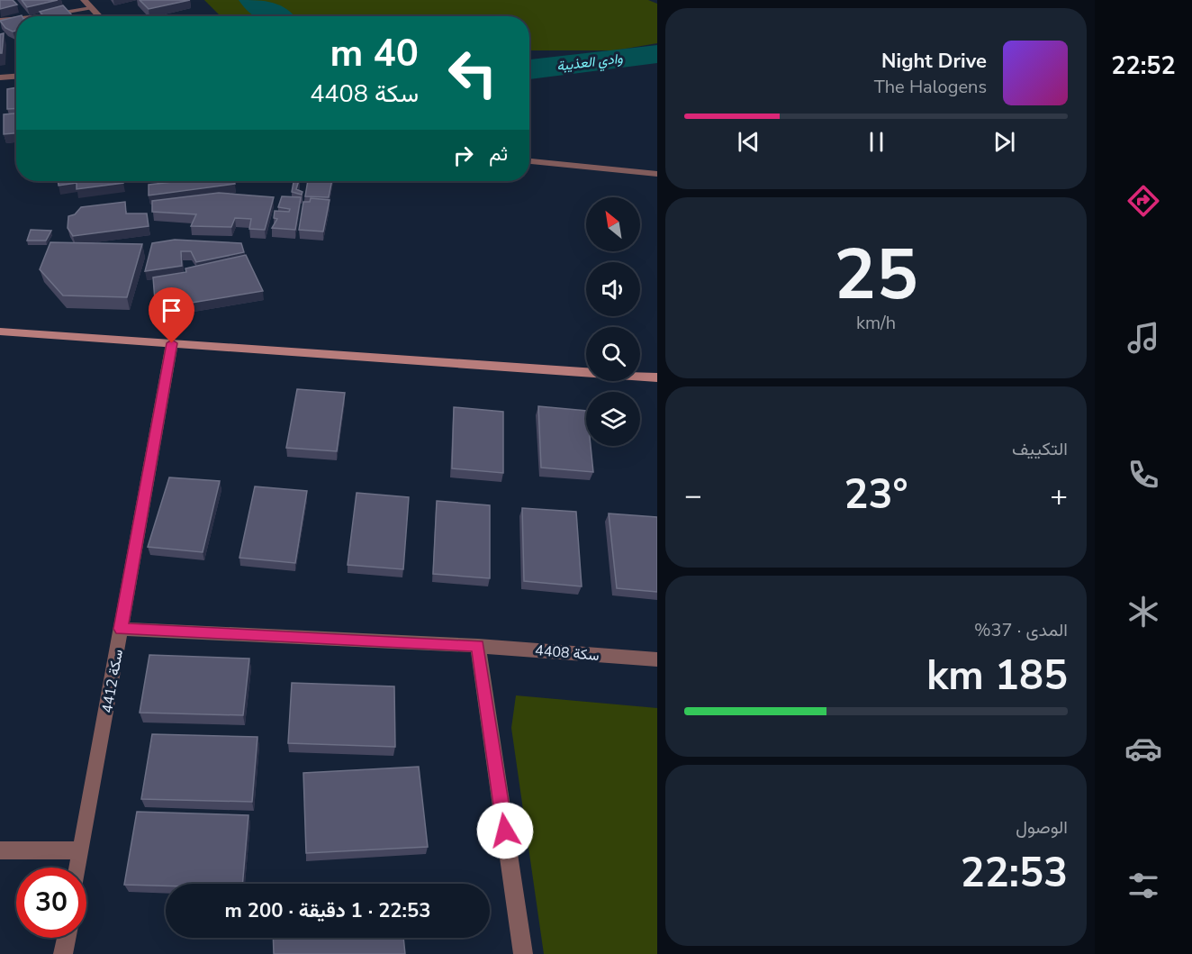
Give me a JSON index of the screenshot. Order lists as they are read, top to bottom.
{
  "streets": {
    "street": ["سكة 4408", "سكة 4412"]
  },
  "crossings": [
    ["سكة 4408", "سكة 4412"]
  ],
  "water": ["وادي العذيبة"],
  "north": "top left",
  "page": {
    "tabs": "22:52",
    "turn": ["40 m", "سكة 4408"],
    "song": ["Night Drive", "The Halogens"],
    "then": "ثم",
    "tile": [
      ["25", "km/h"],
      "التكييف",
      ["المدى · 37%", "185 km"],
      ["الوصول", "22:53"]
    ],
    "heat": ["−", "23°", "+"],
    "limit": "30",
    "trip": "22:53 · 1 دقيقة · 200 m"
  }
}
